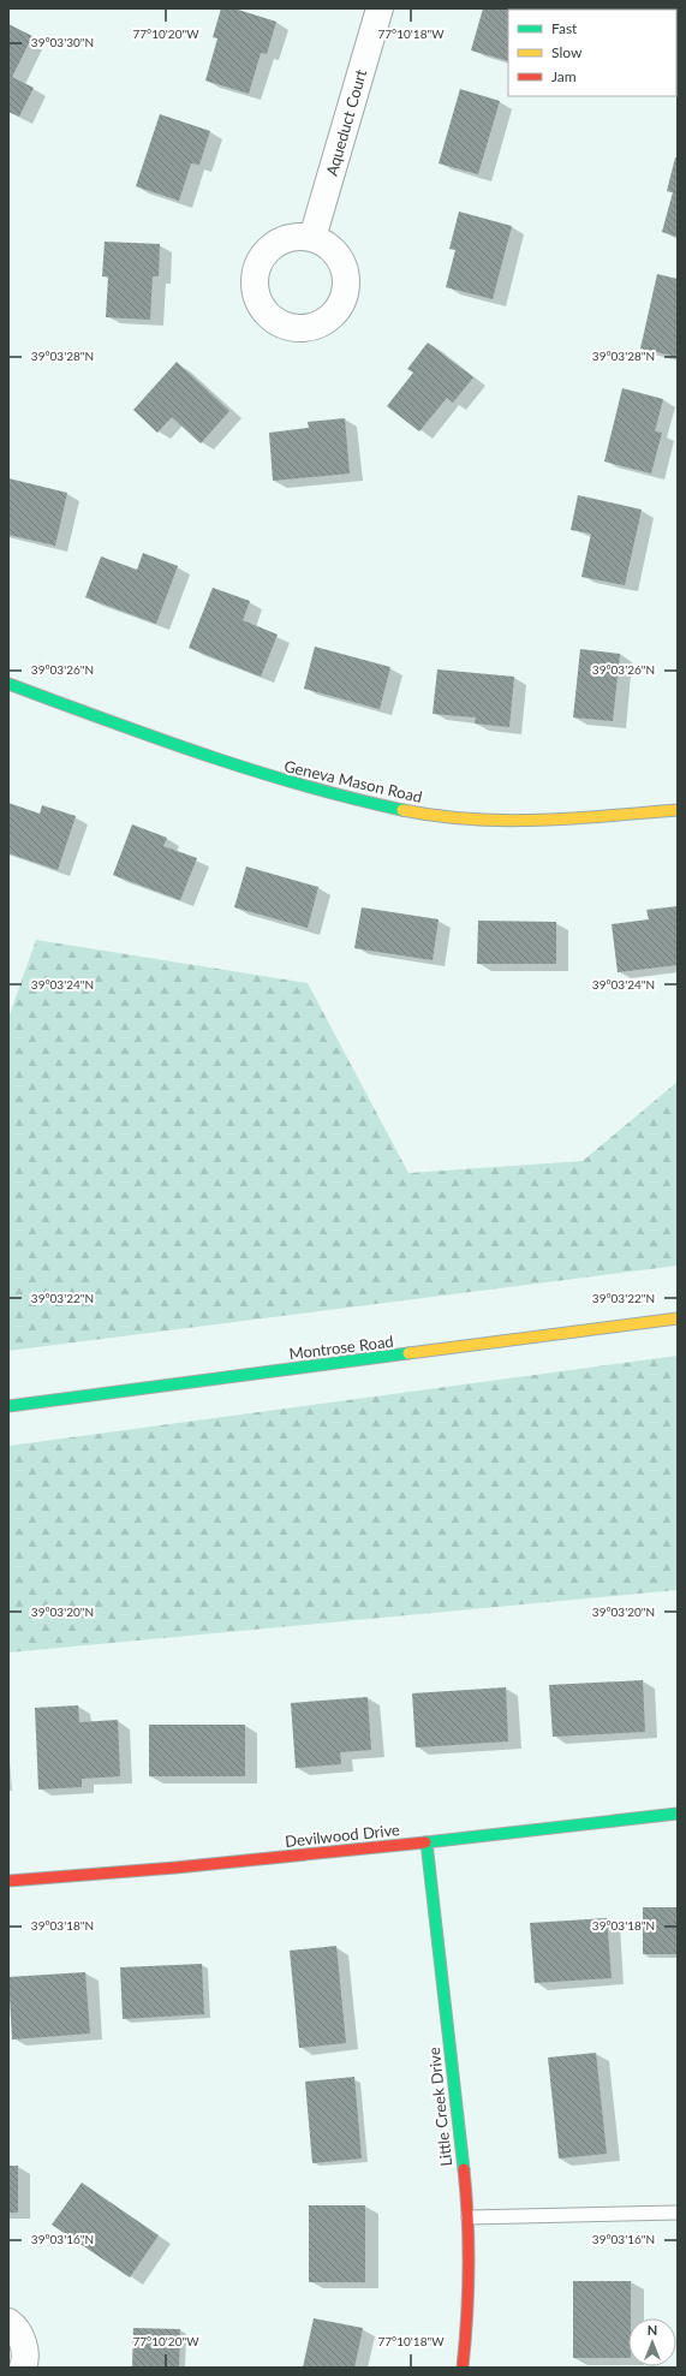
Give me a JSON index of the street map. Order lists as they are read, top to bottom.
{
  "streets": {
    "street": [
      "Aqueduct Court",
      "Geneva Mason Road",
      "Montrose Road",
      "Devilwood Drive",
      "Little Creek Drive"
    ]
  },
  "crossings": [
    ["Devilwood Drive", "Little Creek Drive"]
  ],
  "legend": ["Fast", "Slow", "Jam"],
  "north": "top",
  "coordinates": [
    "77°10'20\"W",
    "77°10'18\"W",
    "39°03'30\"N",
    "39°03'28\"N",
    "39°03'26\"N",
    "39°03'24\"N",
    "39°03'22\"N",
    "39°03'20\"N",
    "39°03'18\"N",
    "39°03'16\"N"
  ]
}
